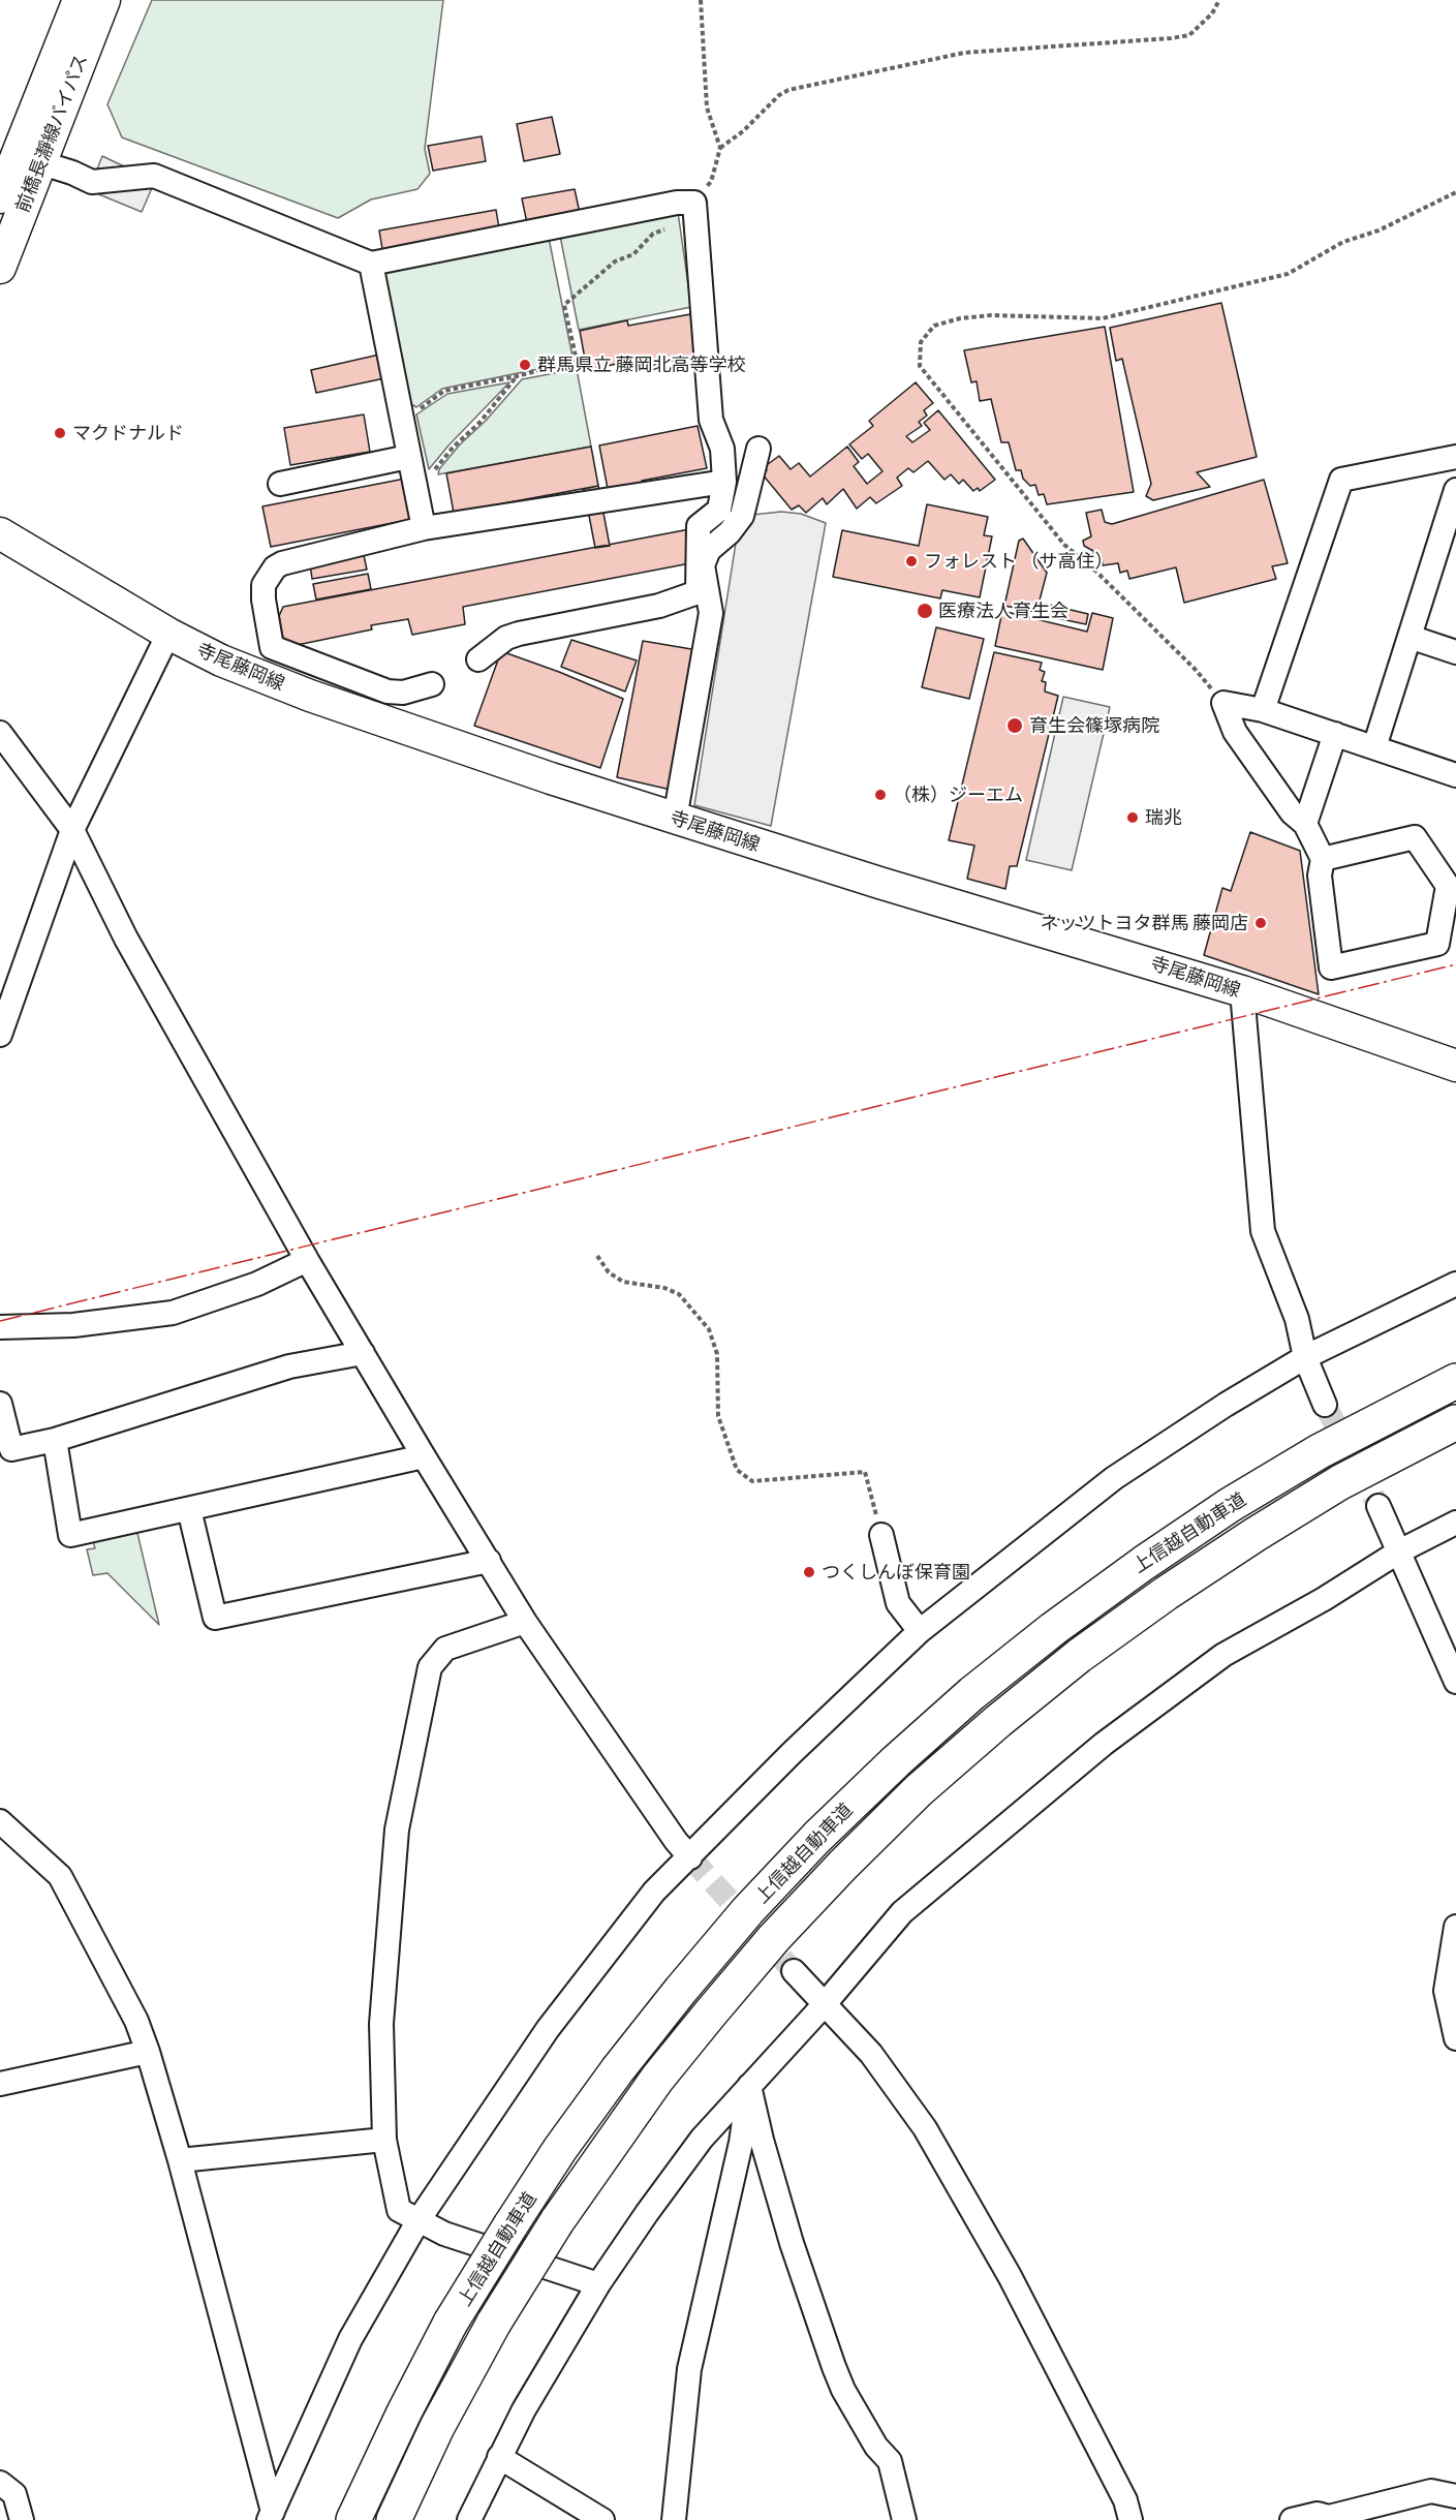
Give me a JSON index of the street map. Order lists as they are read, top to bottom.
{
  "streets": {
    "highway": ["上信越自動車道"],
    "main road": ["前橋長瀞線バイパス", "寺尾藤岡線"]
  },
  "places": [
    "群馬県立 藤岡北高等学校",
    "マクドナルド",
    "フォレスト （サ高住）",
    "医療法人育生会",
    "育生会篠塚病院",
    "（株）ジーエム",
    "瑞兆",
    "ネッツトヨタ群馬 藤岡店",
    "つくしんぼ保育園"
  ]
}
